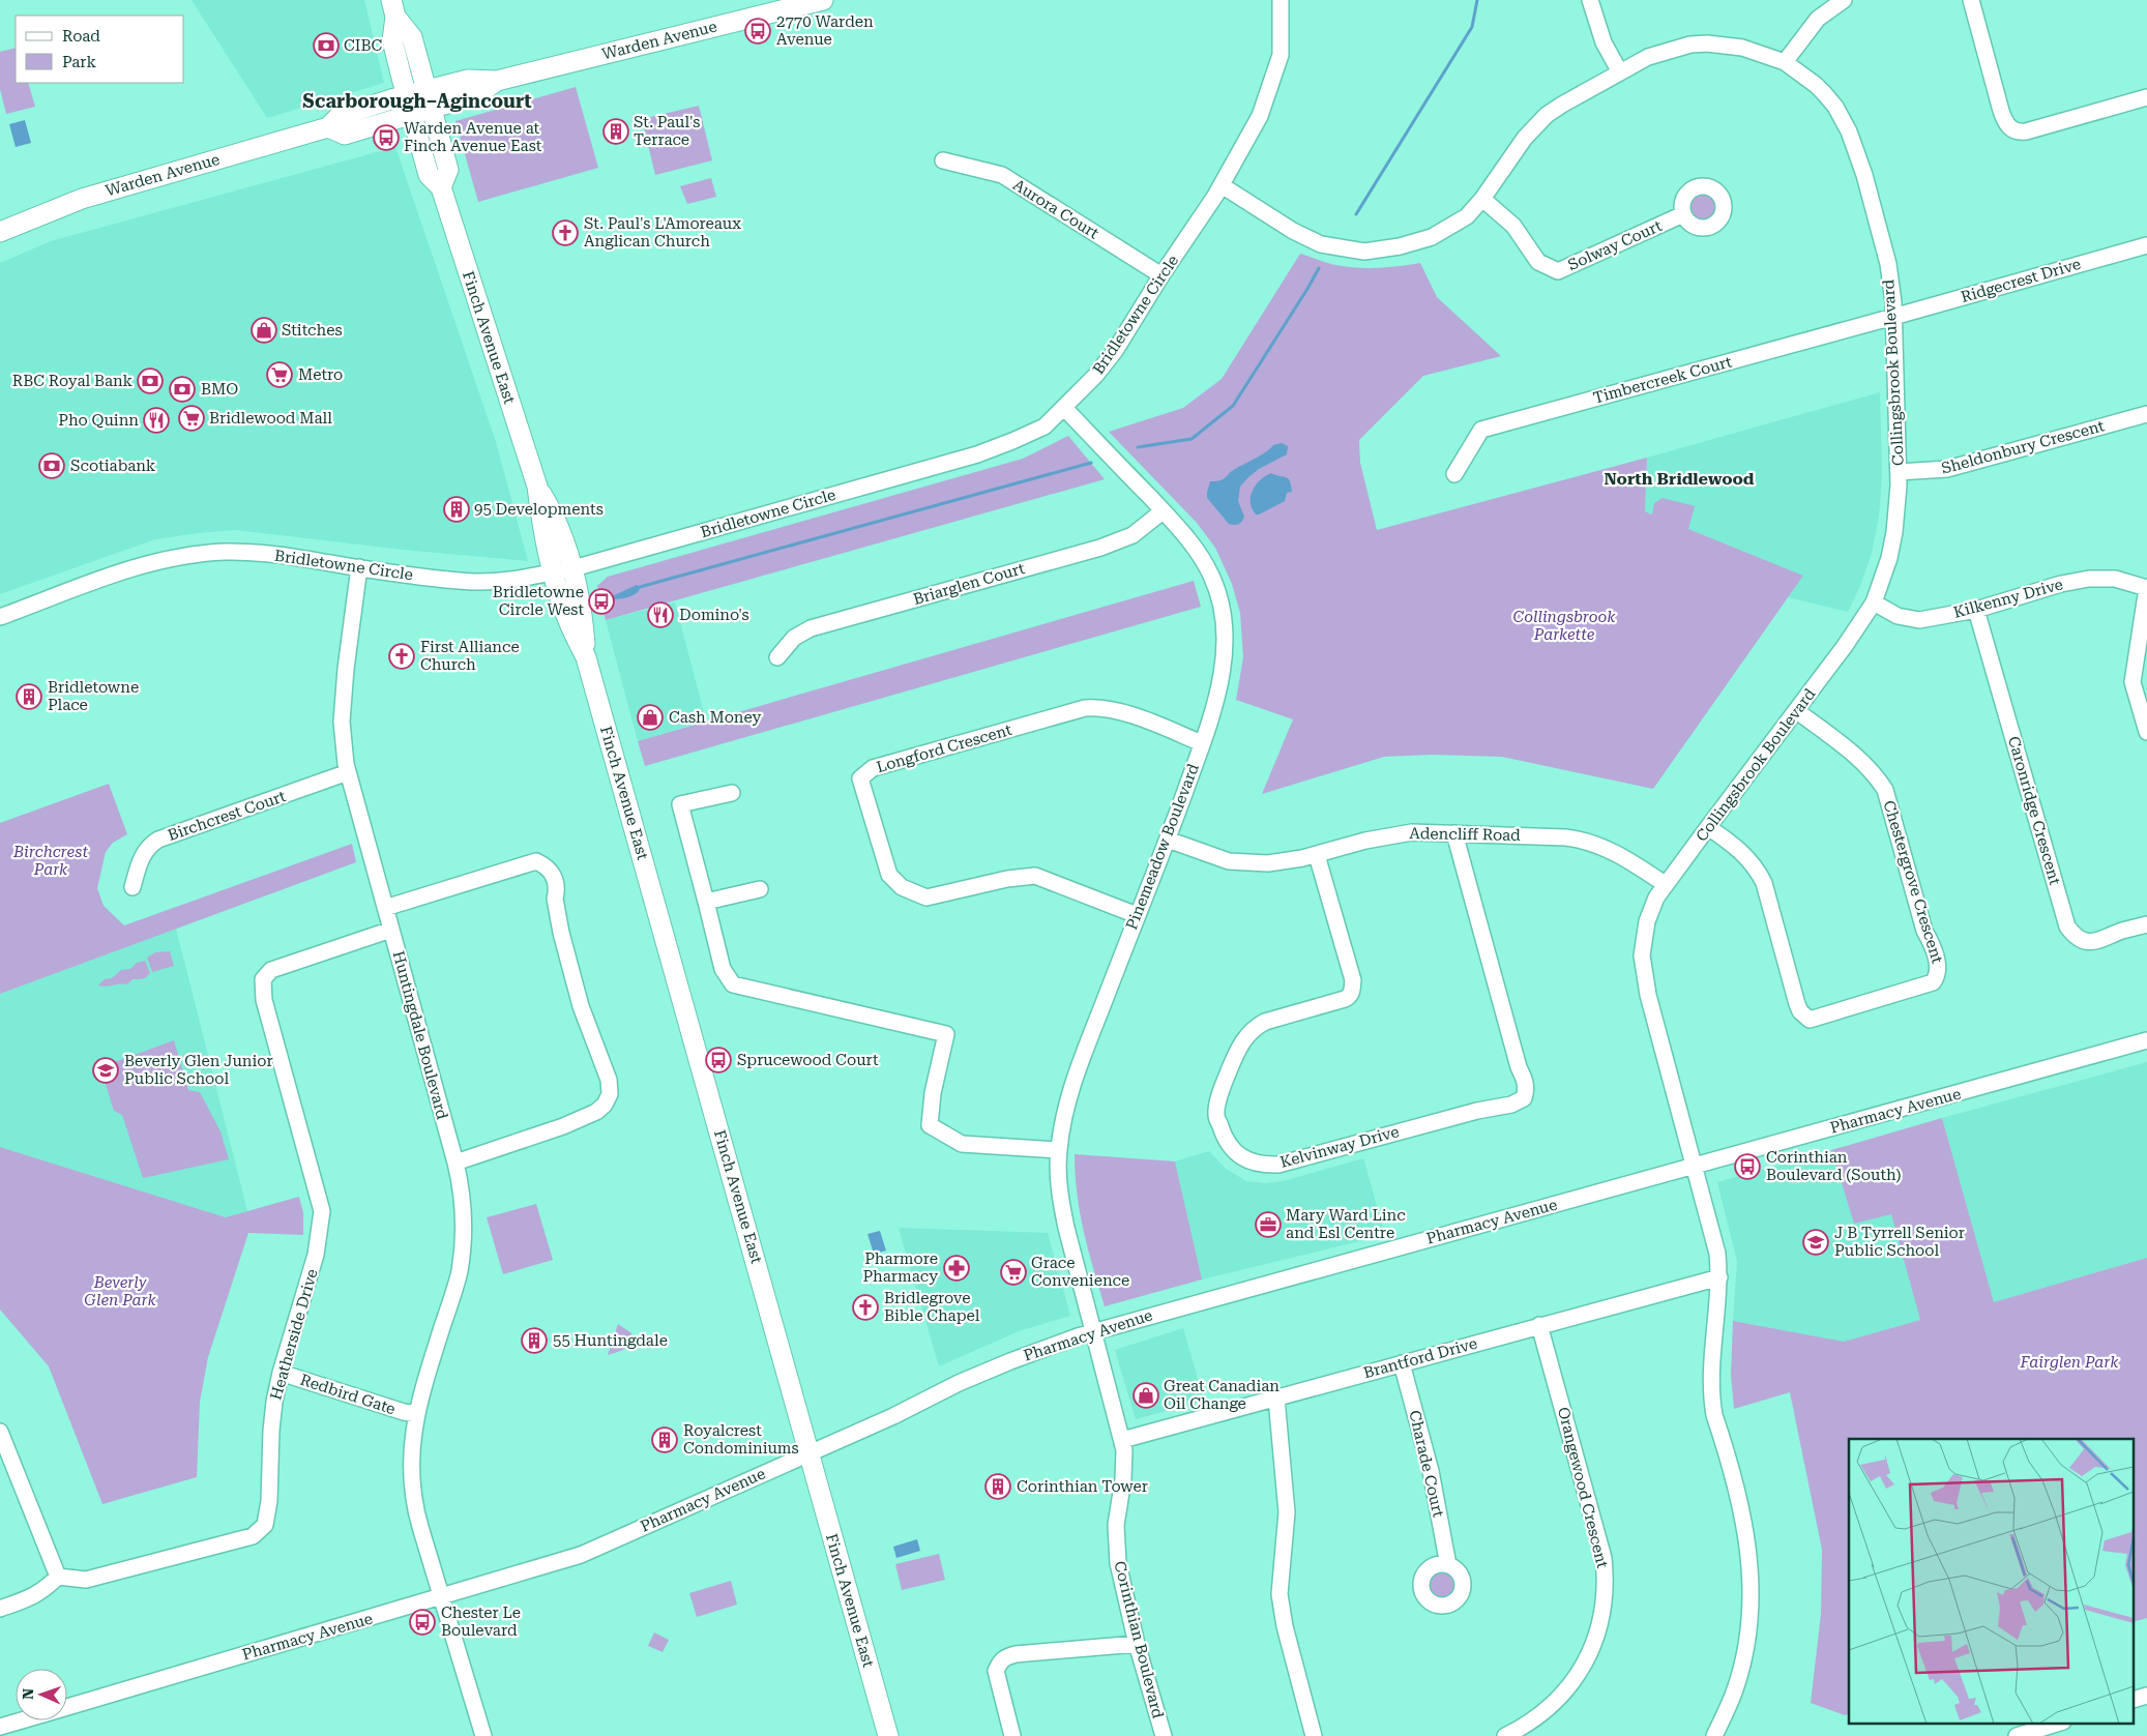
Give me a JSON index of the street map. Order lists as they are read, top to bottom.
{
  "streets": {
    "main road": ["Warden Avenue", "Finch Avenue East"],
    "street": [
      "Aurora Court",
      "Solway Court",
      "Ridgecrest Drive",
      "Bridletowne Circle",
      "Collingsbrook Boulevard",
      "Timbercreek Court",
      "Sheldonbury Crescent",
      "Briarglen Court",
      "Kilkenny Drive",
      "Longford Crescent",
      "Caronridge Crescent",
      "Birchcrest Court",
      "Adencliff Road",
      "Pinemeadow Boulevard",
      "Chestergrove Crescent",
      "Huntingdale Boulevard",
      "Pharmacy Avenue",
      "Kelvinway Drive",
      "Heatherside Drive",
      "Brantford Drive",
      "Redbird Gate",
      "Charade Court",
      "Orangewood Crescent",
      "Corinthian Boulevard"
    ]
  },
  "crossings": [
    ["Warden Avenue", "Finch Avenue East"],
    ["Aurora Court", "Bridletowne Circle"],
    ["Solway Court", "Collingsbrook Boulevard"],
    ["Ridgecrest Drive", "Collingsbrook Boulevard"],
    ["Ridgecrest Drive", "Timbercreek Court"],
    ["Bridletowne Circle", "Finch Avenue East"],
    ["Bridletowne Circle", "Collingsbrook Boulevard"],
    ["Bridletowne Circle", "Pinemeadow Boulevard"],
    ["Bridletowne Circle", "Huntingdale Boulevard"],
    ["Finch Avenue East", "Pharmacy Avenue"],
    ["Collingsbrook Boulevard", "Timbercreek Court"],
    ["Collingsbrook Boulevard", "Sheldonbury Crescent"],
    ["Collingsbrook Boulevard", "Kilkenny Drive"],
    ["Collingsbrook Boulevard", "Adencliff Road"],
    ["Collingsbrook Boulevard", "Chestergrove Crescent"],
    ["Collingsbrook Boulevard", "Pharmacy Avenue"],
    ["Briarglen Court", "Pinemeadow Boulevard"],
    ["Kilkenny Drive", "Caronridge Crescent"],
    ["Longford Crescent", "Pinemeadow Boulevard"],
    ["Birchcrest Court", "Huntingdale Boulevard"],
    ["Adencliff Road", "Pinemeadow Boulevard"],
    ["Adencliff Road", "Kelvinway Drive"],
    ["Pinemeadow Boulevard", "Pharmacy Avenue"],
    ["Pinemeadow Boulevard", "Corinthian Boulevard"],
    ["Huntingdale Boulevard", "Pharmacy Avenue"],
    ["Huntingdale Boulevard", "Heatherside Drive"],
    ["Huntingdale Boulevard", "Redbird Gate"],
    ["Pharmacy Avenue", "Corinthian Boulevard"],
    ["Heatherside Drive", "Redbird Gate"],
    ["Brantford Drive", "Charade Court"],
    ["Brantford Drive", "Orangewood Crescent"],
    ["Brantford Drive", "Corinthian Boulevard"]
  ],
  "districts": ["Scarborough–Agincourt", "North Bridlewood"],
  "parks": [
    "Collingsbrook Parkette",
    "Birchcrest Park",
    "Beverly Glen Park",
    "Fairglen Park"
  ],
  "places": {
    "bus stop": [
      "2770 Warden Avenue",
      "Warden Avenue at Finch Avenue East",
      "Bridletowne Circle West",
      "Sprucewood Court",
      "Corinthian Boulevard (South)",
      "Chester Le Boulevard"
    ],
    "bank": [
      "CIBC",
      "RBC Royal Bank",
      "BMO",
      "Scotiabank"
    ],
    "building": [
      "St. Paul's Terrace",
      "95 Developments",
      "Bridletowne Place",
      "55 Huntingdale",
      "Royalcrest Condominiums",
      "Corinthian Tower"
    ],
    "church": ["St. Paul's L'Amoreaux Anglican Church", "First Alliance Church", "Bridlegrove Bible Chapel"],
    "shop": ["Stitches", "Cash Money", "Great Canadian Oil Change"],
    "supermarket": ["Metro", "Bridlewood Mall", "Grace Convenience"],
    "restaurant": ["Pho Quinn", "Domino's"],
    "school or university": ["Beverly Glen Junior Public School", "J B Tyrrell Senior Public School"],
    "office": ["Mary Ward Linc and Esl Centre"],
    "pharmacy": ["Pharmore Pharmacy"]
  },
  "legend": ["Road", "Park"],
  "north": "left"
}
